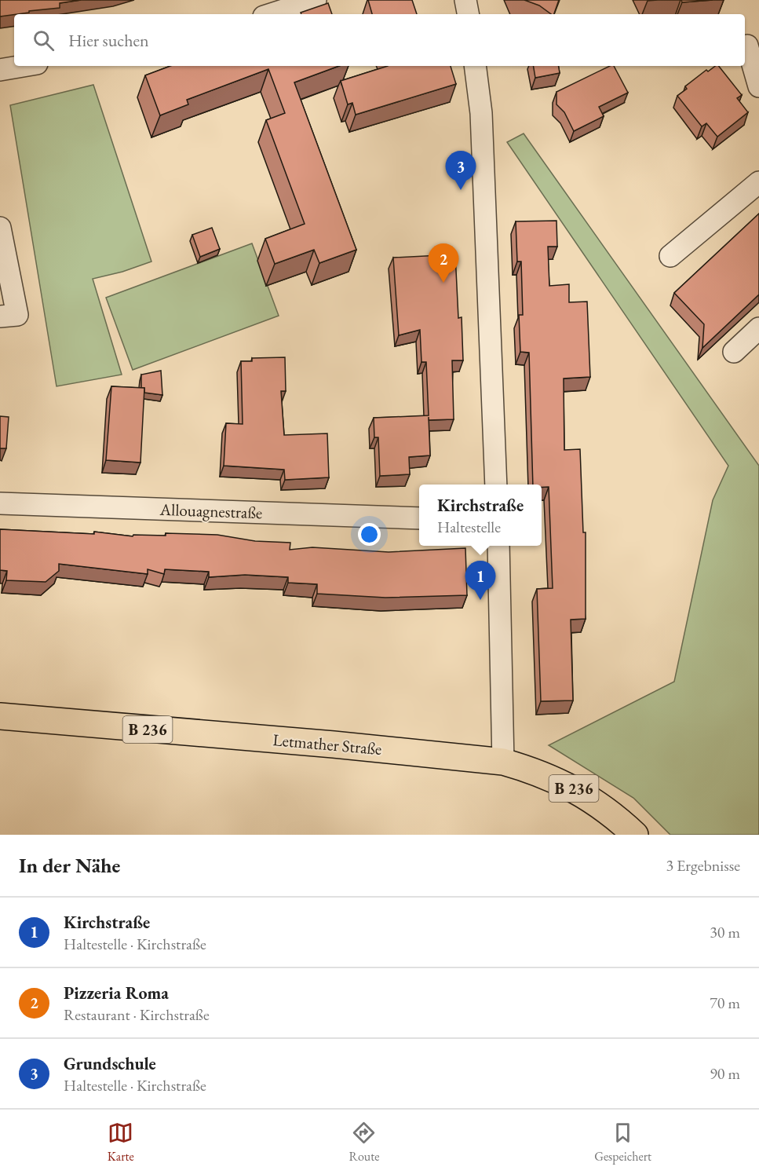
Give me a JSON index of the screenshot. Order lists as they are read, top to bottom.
{
  "streets": {
    "main road": ["B 236", "Letmather Straße"],
    "street": ["Allouagnestraße"]
  },
  "page": {
    "search": "Hier suchen",
    "pins": ["3", "2", "1"],
    "popup": ["Kirchstraße", "Haltestelle"],
    "heading": ["In der Nähe", "3 Ergebnisse"],
    "list": [
      {
        "mark": "1",
        "name": "Kirchstraße",
        "note": "Haltestelle · Kirchstraße",
        "value": "30 m"
      },
      {
        "mark": "2",
        "name": "Pizzeria Roma",
        "note": "Restaurant · Kirchstraße",
        "value": "70 m"
      },
      {
        "mark": "3",
        "name": "Grundschule",
        "note": "Haltestelle · Kirchstraße",
        "value": "90 m"
      }
    ],
    "nav": ["Karte", "Route", "Gespeichert"]
  }
}
